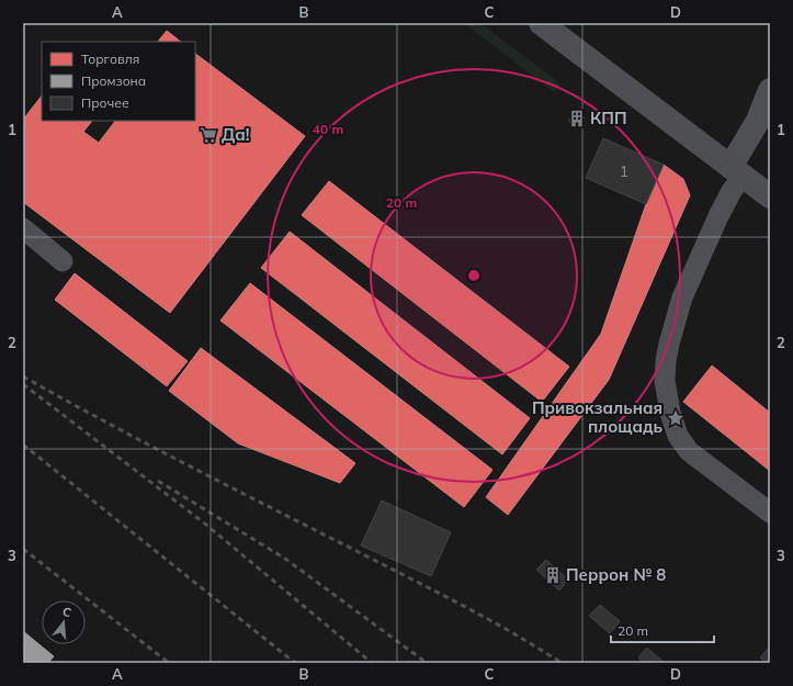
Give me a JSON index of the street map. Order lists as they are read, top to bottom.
{
  "places": {
    "building": ["КПП", "Перрон № 8"],
    "supermarket": ["Да!"],
    "place": ["Привокзальная площадь"]
  },
  "house_numbers": ["1"],
  "legend": ["Торговля", "Промзона", "Прочее"],
  "scale_bar": "20 m",
  "north": "top",
  "grid": {
    "columns": [
      "A",
      "B",
      "C",
      "D"
    ],
    "rows": ["1", "2", "3"]
  },
  "rings": ["40 m", "20 m"]
}
